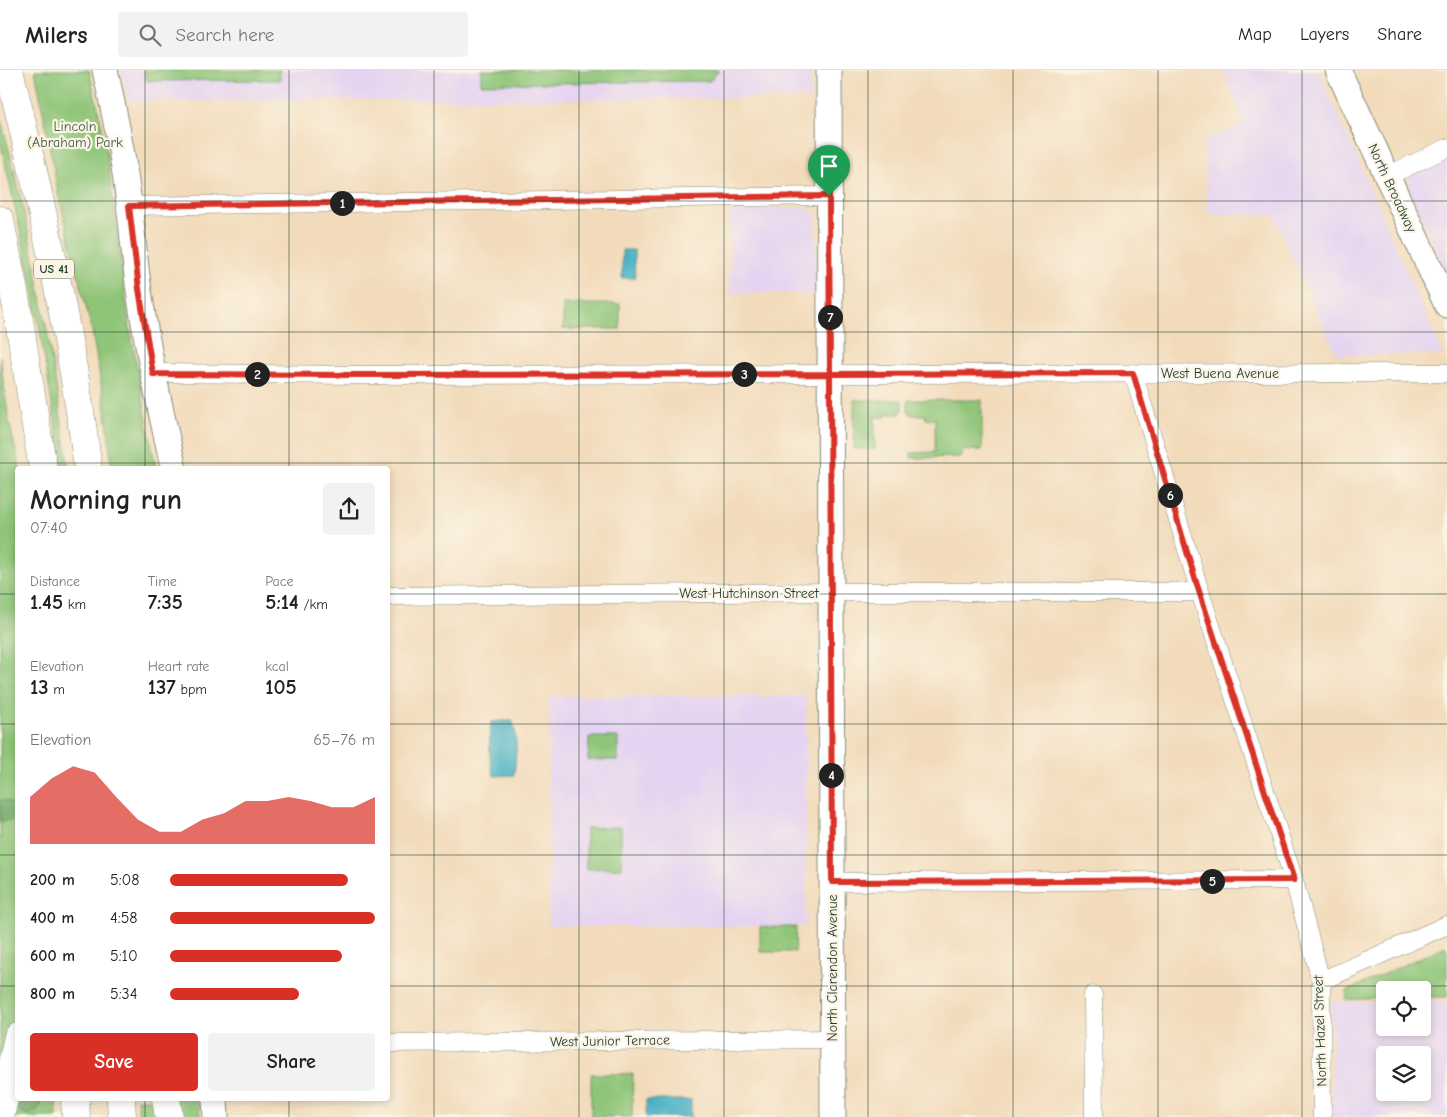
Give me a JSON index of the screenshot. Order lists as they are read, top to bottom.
{
  "streets": {
    "highway": ["US 41"],
    "street": [
      "North Broadway",
      "West Buena Avenue",
      "West Hutchinson Street",
      "North Clarendon Avenue",
      "North Hazel Street",
      "West Junior Terrace"
    ]
  },
  "crossings": [
    ["West Buena Avenue", "North Clarendon Avenue"],
    ["West Buena Avenue", "North Hazel Street"],
    ["West Hutchinson Street", "North Clarendon Avenue"],
    ["West Hutchinson Street", "North Hazel Street"],
    ["North Clarendon Avenue", "West Junior Terrace"]
  ],
  "parks": ["Lincoln (Abraham) Park"],
  "page": {
    "header": "Milers",
    "search": "Search here",
    "nav": ["Map", "Layers", "Share"],
    "pins": [
      "1",
      "7",
      "2",
      "3",
      "6",
      "4",
      "5"
    ],
    "heading": ["Morning run", "07:40"],
    "stats": [
      ["Distance", "1.45 km"],
      ["Time", "7:35"],
      ["Pace", "5:14 /km"],
      ["Elevation", "13 m"],
      ["Heart rate", "137 bpm"],
      ["kcal", "105"]
    ],
    "chart": ["Elevation", "65–76 m"],
    "list": [
      {
        "name": "200 m",
        "note": "5:08"
      },
      {
        "name": "400 m",
        "note": "4:58"
      },
      {
        "name": "600 m",
        "note": "5:10"
      },
      {
        "name": "800 m",
        "note": "5:34"
      }
    ],
    "buttons": ["Save", "Share"]
  }
}
